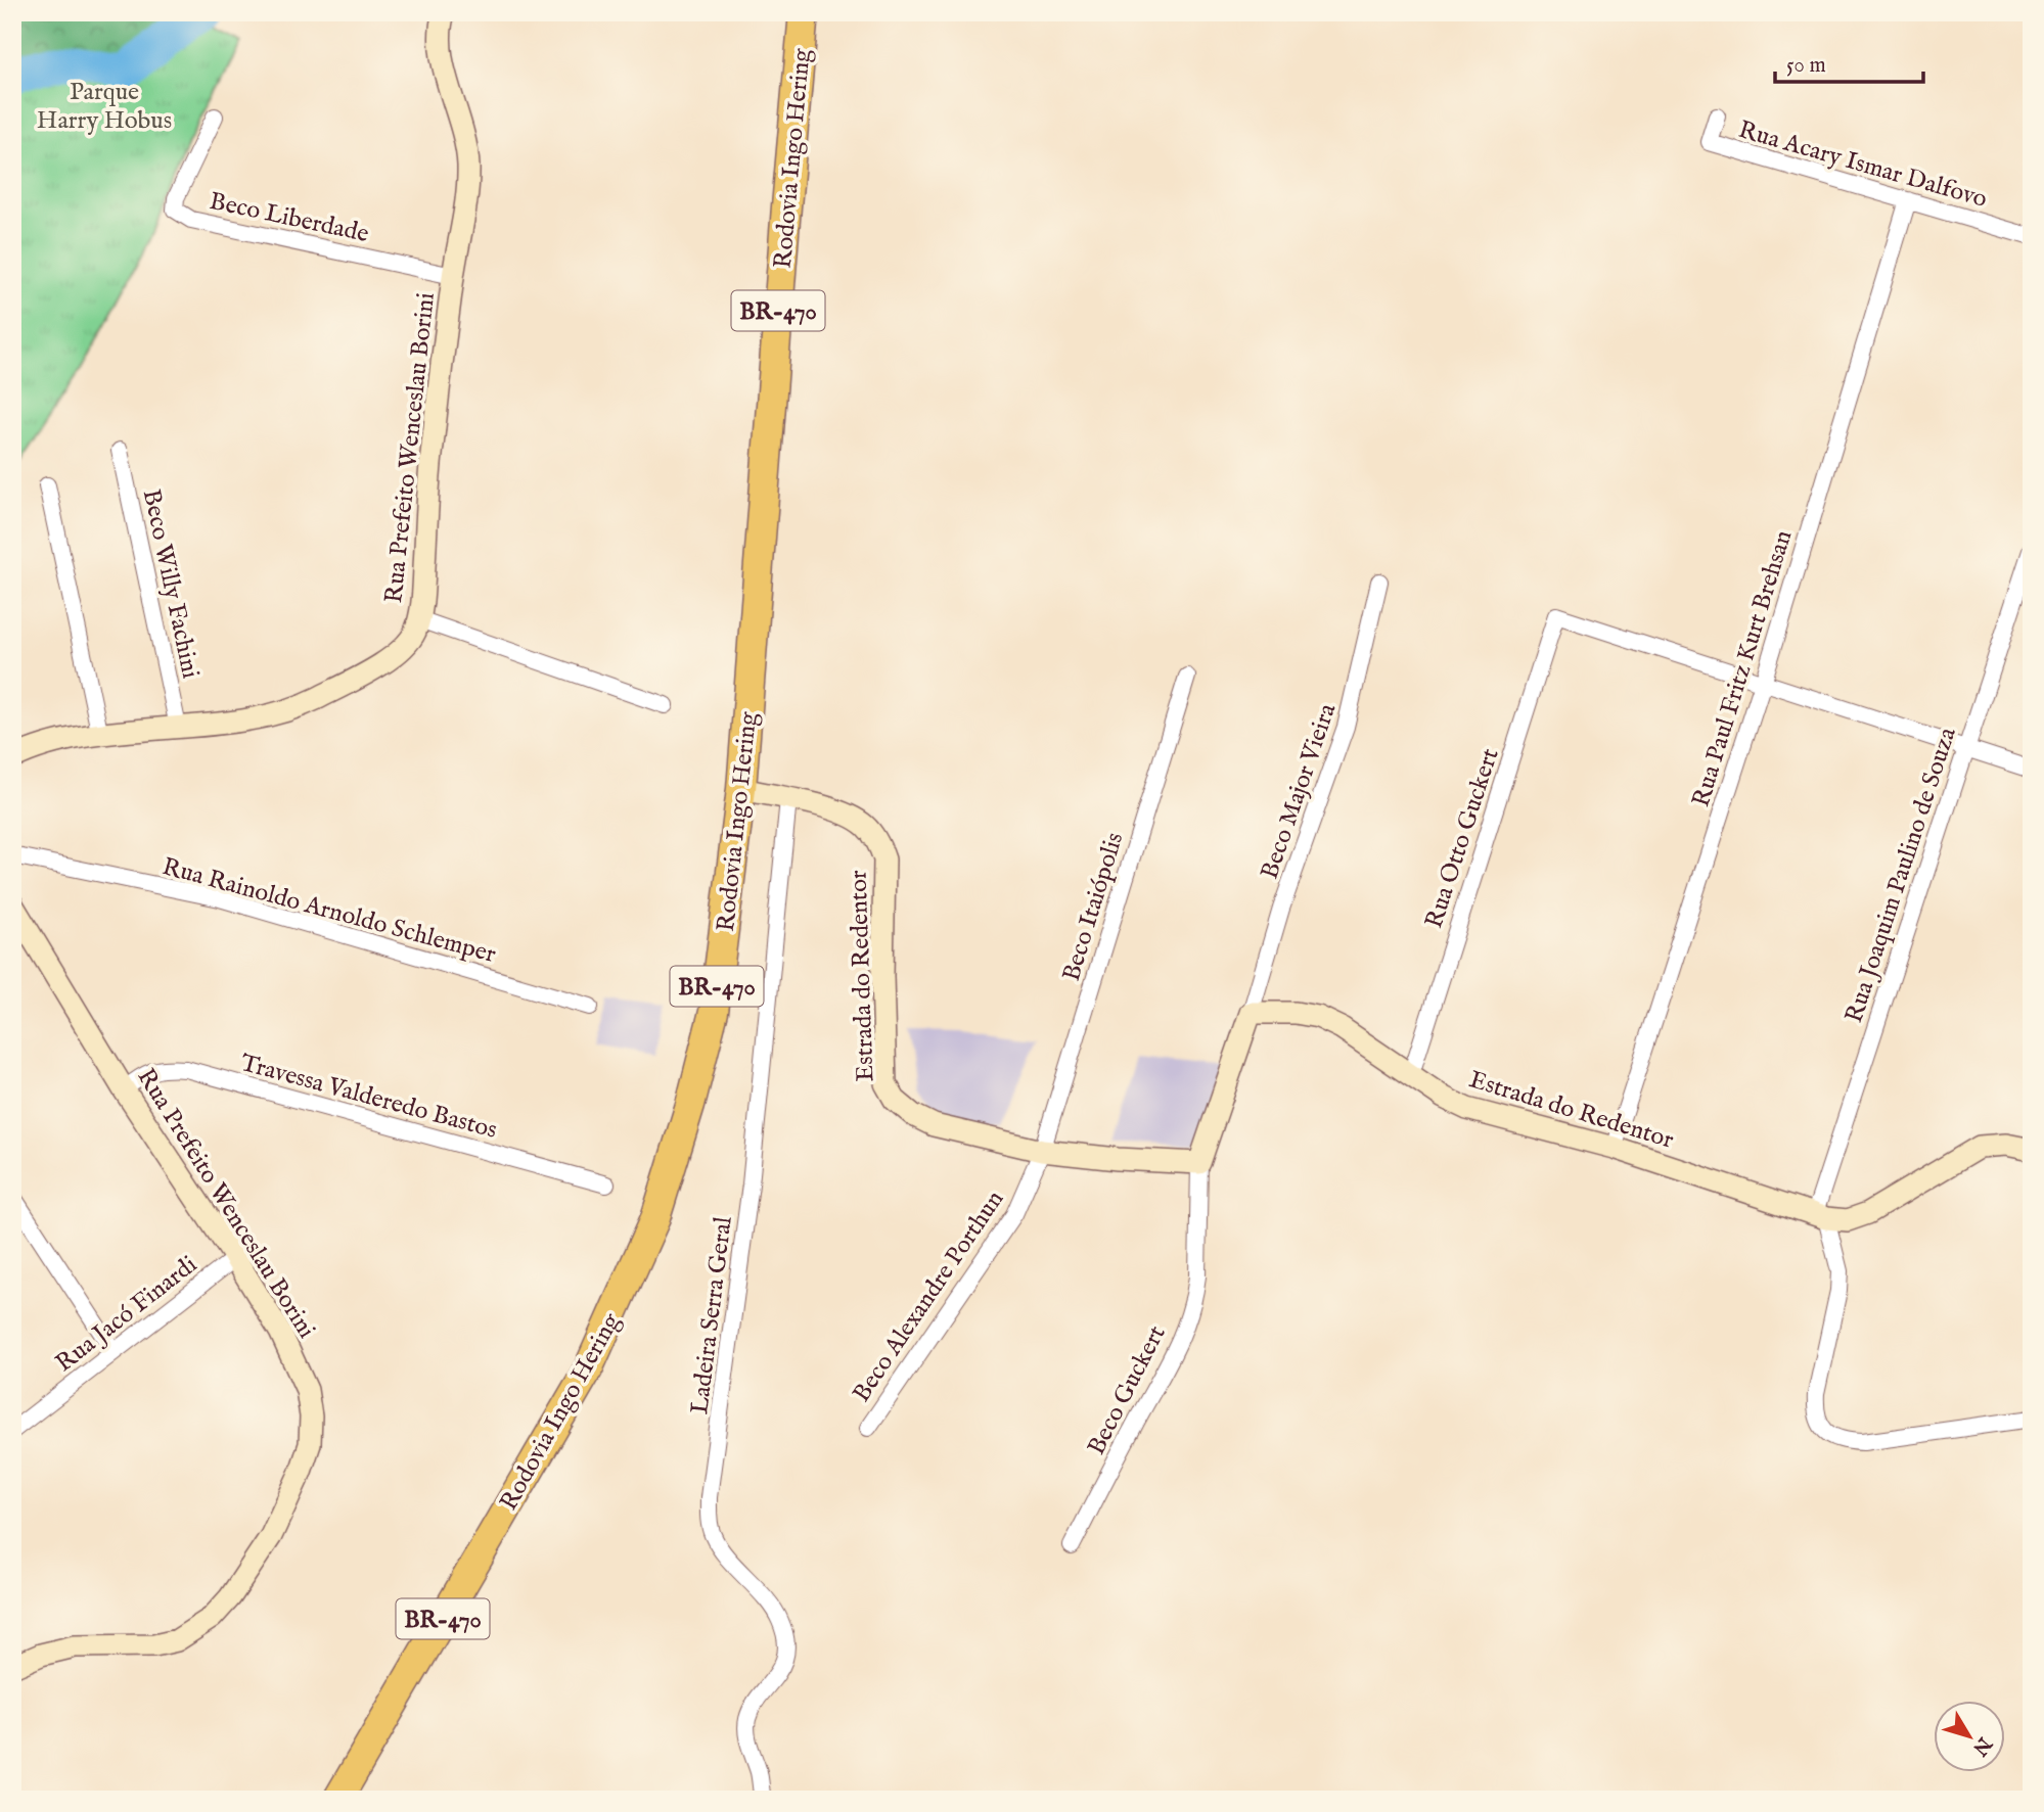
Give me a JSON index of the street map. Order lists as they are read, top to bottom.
{
  "streets": {
    "highway": ["Rodovia Ingo Hering", "BR-470"],
    "street": [
      "Rua Acary Ismar Dalfovo",
      "Beco Liberdade",
      "Rua Prefeito Wenceslau Borini",
      "Beco Willy Fachini",
      "Rua Paul Fritz Kurt Brehsan",
      "Beco Major Vieira",
      "Rua Otto Guckert",
      "Rua Joaquim Paulino de Souza",
      "Beco Itaiópolis",
      "Rua Rainoldo Arnoldo Schlemper",
      "Estrada do Redentor",
      "Travessa Valderedo Bastos",
      "Beco Alexandre Porthun",
      "Rua Jacó Finardi",
      "Ladeira Serra Geral",
      "Beco Guckert"
    ]
  },
  "crossings": [
    ["Rodovia Ingo Hering", "Estrada do Redentor"],
    ["Rua Acary Ismar Dalfovo", "Rua Paul Fritz Kurt Brehsan"],
    ["Beco Liberdade", "Rua Prefeito Wenceslau Borini"],
    ["Rua Prefeito Wenceslau Borini", "Beco Willy Fachini"],
    ["Rua Prefeito Wenceslau Borini", "Travessa Valderedo Bastos"],
    ["Rua Prefeito Wenceslau Borini", "Rua Jacó Finardi"],
    ["Rua Paul Fritz Kurt Brehsan", "Rua Otto Guckert"],
    ["Rua Paul Fritz Kurt Brehsan", "Estrada do Redentor"],
    ["Beco Major Vieira", "Estrada do Redentor"],
    ["Rua Otto Guckert", "Estrada do Redentor"],
    ["Rua Joaquim Paulino de Souza", "Estrada do Redentor"],
    ["Beco Itaiópolis", "Estrada do Redentor"],
    ["Beco Itaiópolis", "Beco Alexandre Porthun"],
    ["Estrada do Redentor", "Beco Alexandre Porthun"],
    ["Estrada do Redentor", "Ladeira Serra Geral"],
    ["Estrada do Redentor", "Beco Guckert"]
  ],
  "parks": ["Parque Harry Hobus"],
  "scale_bar": "50 m",
  "north": "bottom right"
}
